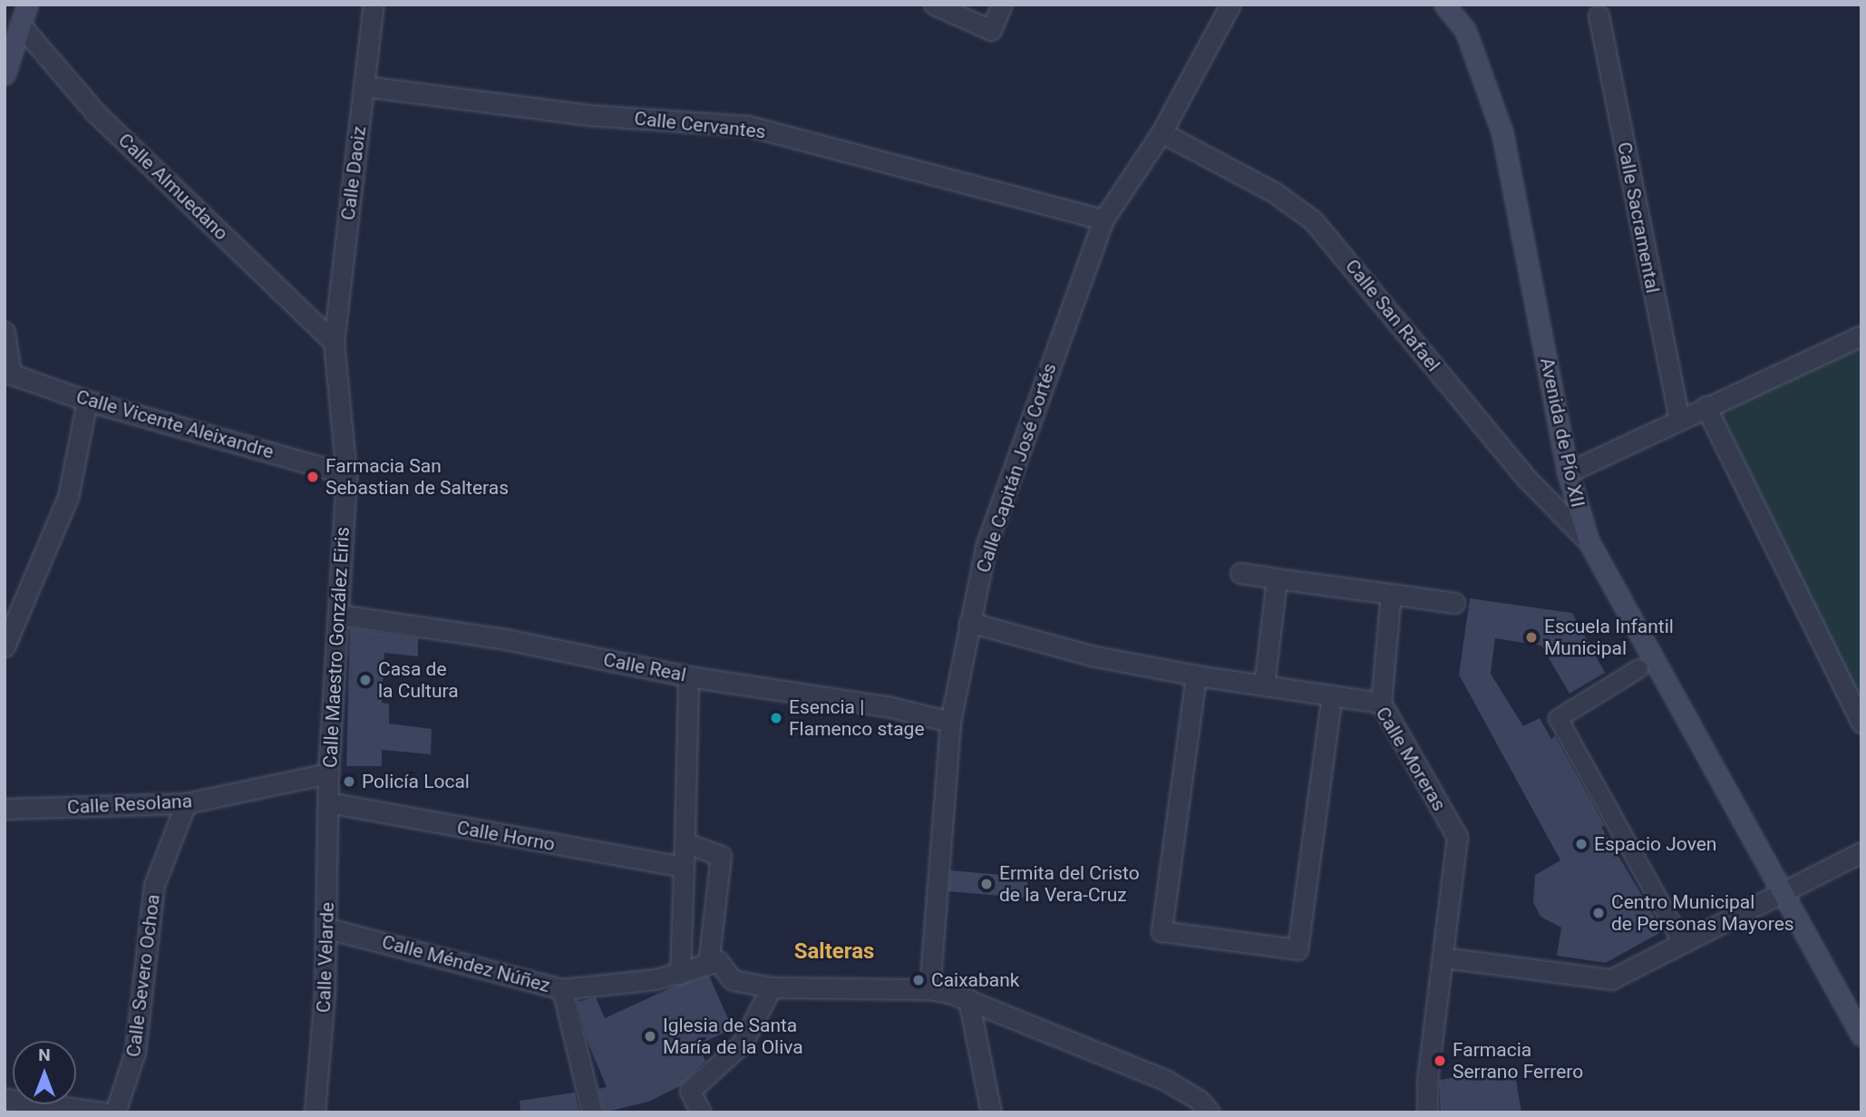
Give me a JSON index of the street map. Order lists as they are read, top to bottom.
{
  "streets": {
    "main road": ["Avenida de Pío XII"],
    "street": [
      "Calle Cervantes",
      "Calle Daoiz",
      "Calle Almuedano",
      "Calle Sacramental",
      "Calle San Rafael",
      "Calle Vicente Aleixandre",
      "Calle Capitán José Cortés",
      "Calle Maestro González Eiris",
      "Calle Real",
      "Calle Moreras",
      "Calle Resolana",
      "Calle Horno",
      "Calle Velarde",
      "Calle Méndez Núñez",
      "Calle Severo Ochoa"
    ]
  },
  "crossings": [
    ["Calle Cervantes", "Calle Daoiz"],
    ["Calle Cervantes", "Calle Capitán José Cortés"],
    ["Calle Daoiz", "Calle Almuedano"],
    ["Calle Daoiz", "Calle Maestro González Eiris"],
    ["Calle Almuedano", "Calle Maestro González Eiris"],
    ["Calle San Rafael", "Avenida de Pío XII"],
    ["Calle San Rafael", "Calle Capitán José Cortés"],
    ["Calle Vicente Aleixandre", "Calle Maestro González Eiris"],
    ["Calle Capitán José Cortés", "Calle Real"],
    ["Calle Capitán José Cortés", "Calle Moreras"],
    ["Calle Maestro González Eiris", "Calle Real"],
    ["Calle Maestro González Eiris", "Calle Resolana"],
    ["Calle Maestro González Eiris", "Calle Horno"],
    ["Calle Maestro González Eiris", "Calle Velarde"],
    ["Calle Resolana", "Calle Severo Ochoa"],
    ["Calle Horno", "Calle Velarde"],
    ["Calle Velarde", "Calle Méndez Núñez"]
  ],
  "districts": ["Salteras"],
  "places": [
    "Farmacia San Sebastian de Salteras",
    "Escuela Infantil Municipal",
    "Casa de la Cultura",
    "Esencia | Flamenco stage",
    "Policía Local",
    "Espacio Joven",
    "Ermita del Cristo de la Vera-Cruz",
    "Centro Municipal de Personas Mayores",
    "Caixabank",
    "Iglesia de Santa María de la Oliva",
    "Farmacia Serrano Ferrero"
  ],
  "north": "top"
}
